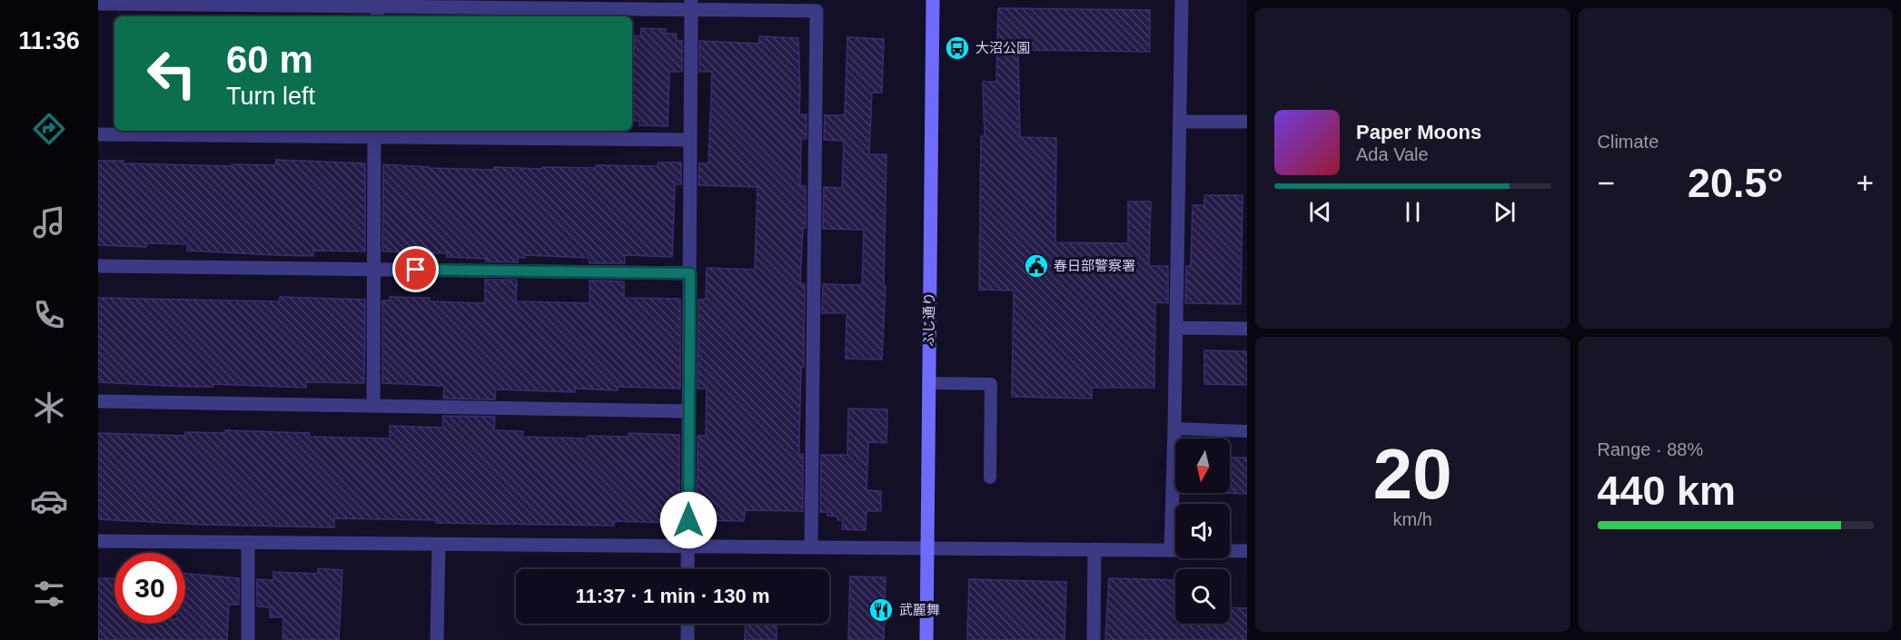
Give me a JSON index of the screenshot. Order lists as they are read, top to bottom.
{
  "streets": {
    "street": ["ふじ通り"]
  },
  "places": {
    "bus stop": ["大沼公園"],
    "public building": ["春日部警察署"],
    "restaurant": ["武麗舞"]
  },
  "north": "bottom",
  "page": {
    "tabs": "11:36",
    "tile": [
      "Climate",
      ["20", "km/h"],
      ["Range · 88%", "440 km"]
    ],
    "turn": ["60 m", "Turn left"],
    "song": ["Paper Moons", "Ada Vale"],
    "heat": ["−", "20.5°", "+"],
    "limit": "30",
    "trip": "11:37 · 1 min · 130 m"
  }
}
